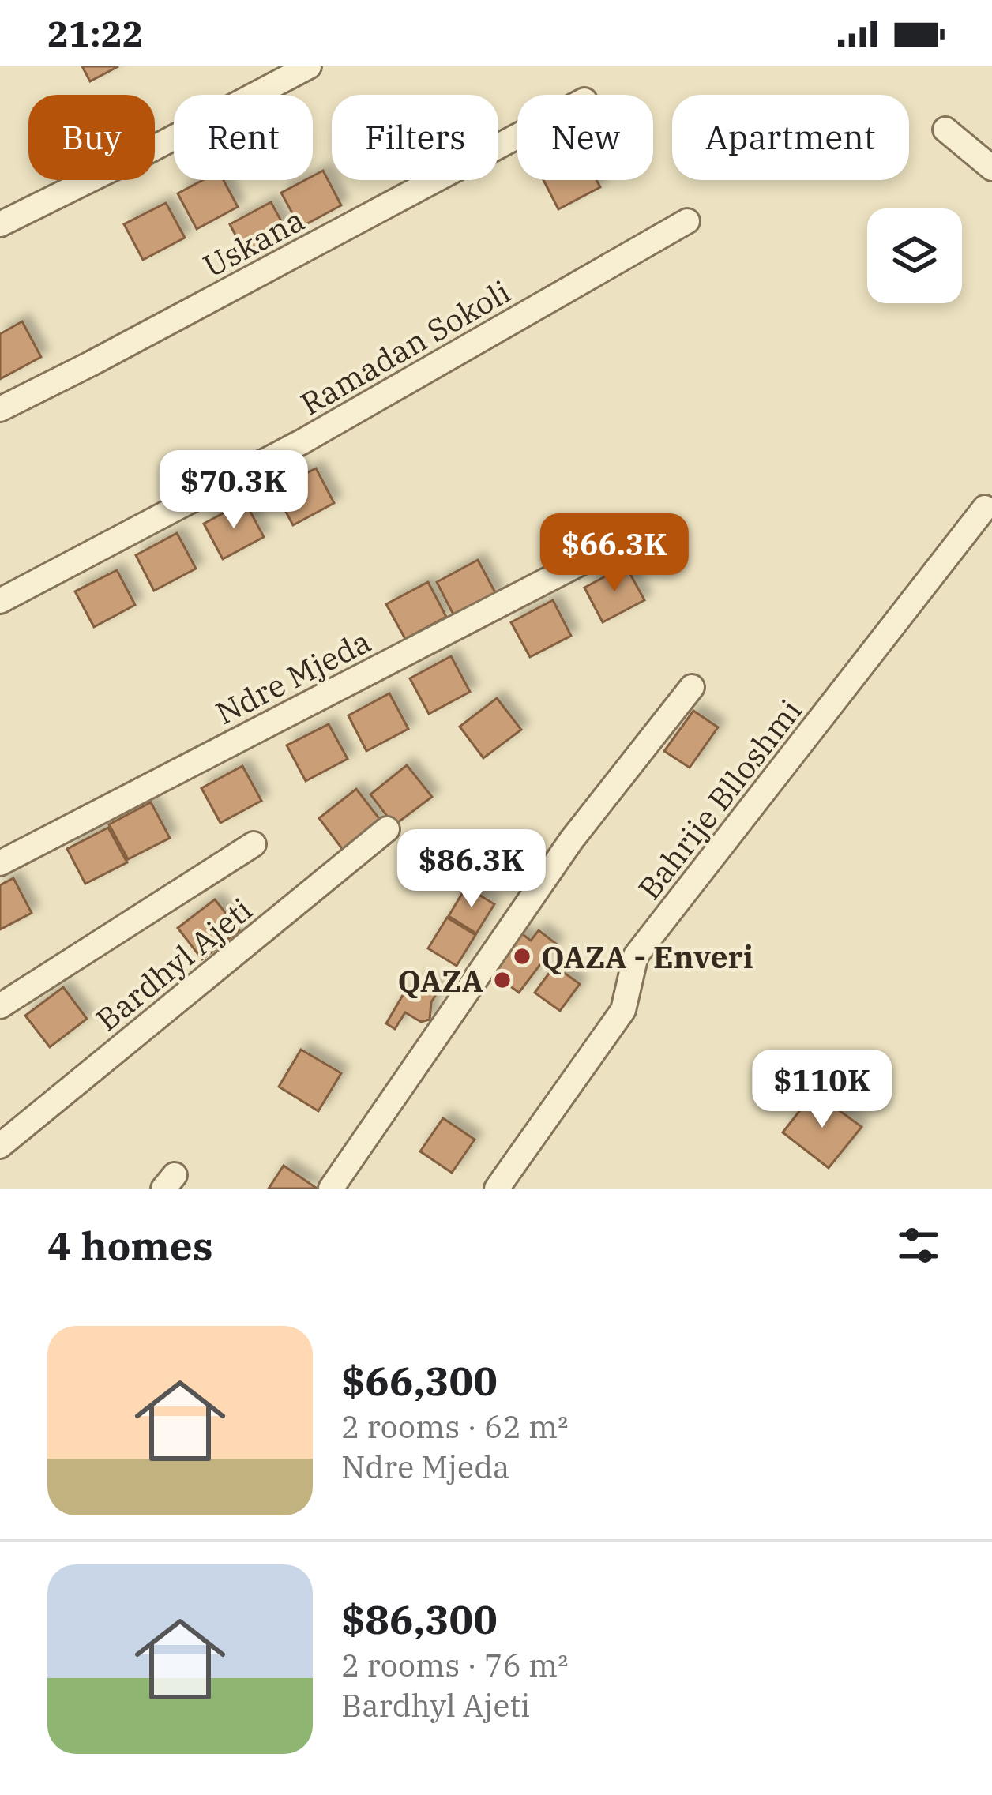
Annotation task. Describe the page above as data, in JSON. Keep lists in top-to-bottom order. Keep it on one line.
{"streets":{"street":["Uskana","Ramadan Sokoli","Ndre Mjeda","Bahrije Blloshmi","Bardhyl Ajeti"]},"places":["QAZA - Enveri","QAZA"],"page":{"status":"21:22","chip":["Buy","Rent","Filters","New","Apartment"],"price":["$70.3K","$66.3K","$86.3K","$110K"],"heading":"4 homes","list":[{"name":"$66,300","note":"2 rooms · 62 m² · Ndre Mjeda"},{"name":"$86,300","note":"2 rooms · 76 m² · Bardhyl Ajeti"}]}}
